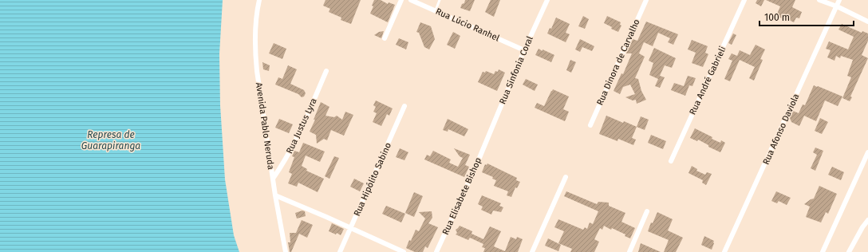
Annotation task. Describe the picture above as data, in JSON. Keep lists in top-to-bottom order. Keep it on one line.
{"streets":{"street":["Rua Lúcio Ranhel","Rua Dinora de Carvalho","Rua Sinfonia Coral","Rua André Gabrieli","Avenida Pablo Neruda","Rua Justus Lyra","Rua Afonso Daviola","Rua Hipólito Sabino","Rua Elisabete Bishop"]},"crossings":[["Rua Lúcio Ranhel","Rua Sinfonia Coral"],["Rua Sinfonia Coral","Rua Elisabete Bishop"],["Avenida Pablo Neruda","Rua Justus Lyra"]],"water":["Represa de Guarapiranga"],"scale_bar":"100 m"}
